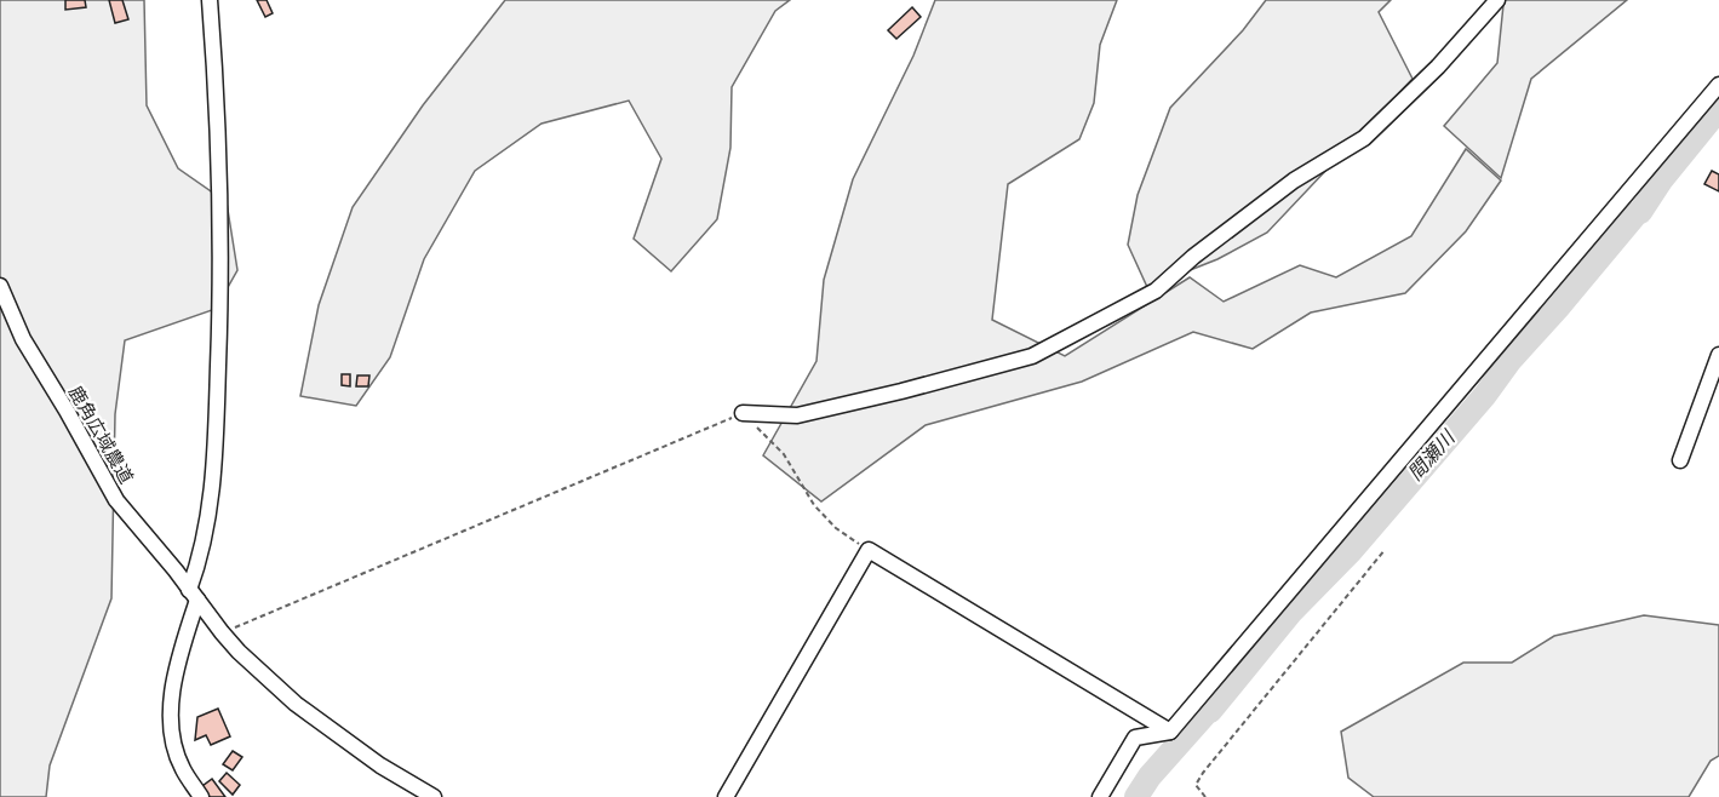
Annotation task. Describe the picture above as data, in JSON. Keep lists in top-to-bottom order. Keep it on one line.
{"streets":{"street":["鹿角広域農道"]},"water":["間瀬川"]}
